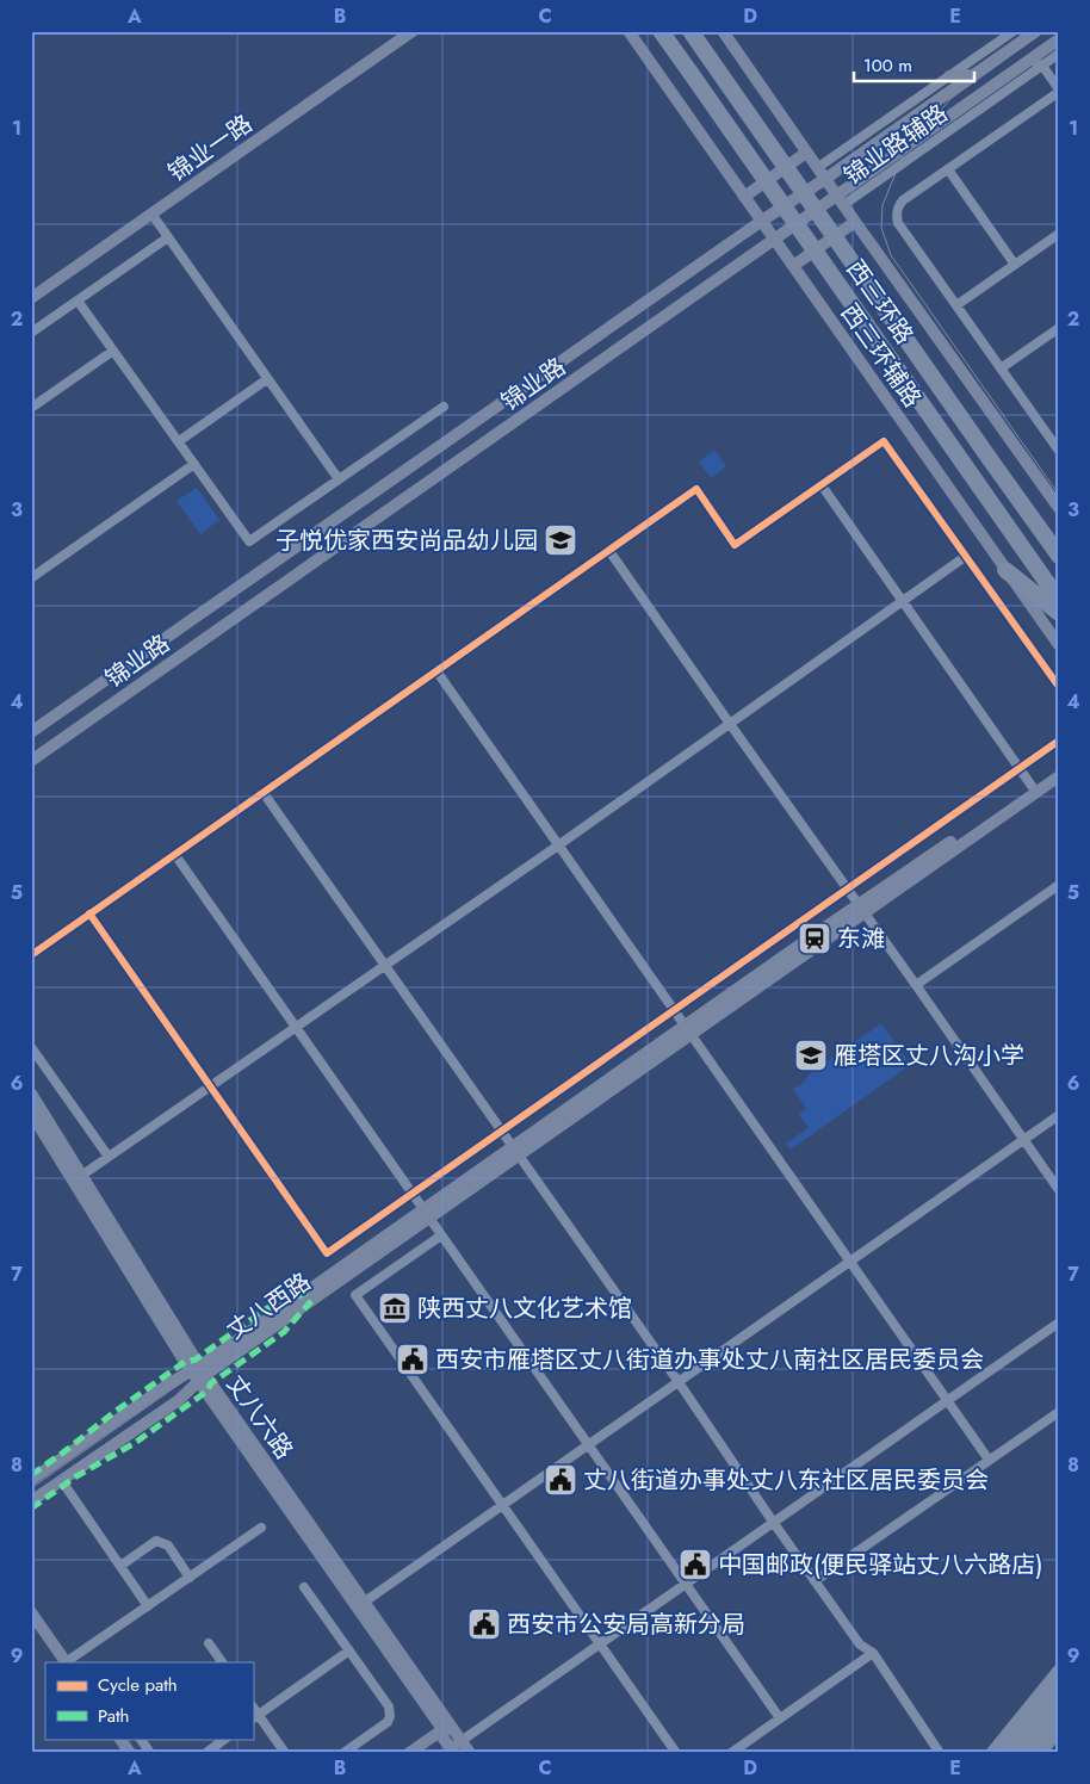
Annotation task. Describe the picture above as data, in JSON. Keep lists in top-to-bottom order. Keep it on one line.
{"streets":{"highway":["西三环路"],"main road":["锦业一路","西三环辅路","锦业路","丈八西路","丈八六路"],"street":["锦业路辅路"]},"crossings":[["锦业路辅路","锦业路"],["西三环辅路","锦业路"],["丈八西路","丈八六路"]],"places":{"school or university":["子悦优家西安尚品幼儿园","雁塔区丈八沟小学"],"station":["东滩"],"museum":["陕西丈八文化艺术馆"],"public building":["西安市雁塔区丈八街道办事处丈八南社区居民委员会","丈八街道办事处丈八东社区居民委员会","中国邮政(便民驿站丈八六路店)","西安市公安局高新分局"]},"legend":["Cycle path","Path"],"scale_bar":"100 m","grid":{"columns":["A","B","C","D","E"],"rows":["1","2","3","4","5","6","7","8","9"]}}
